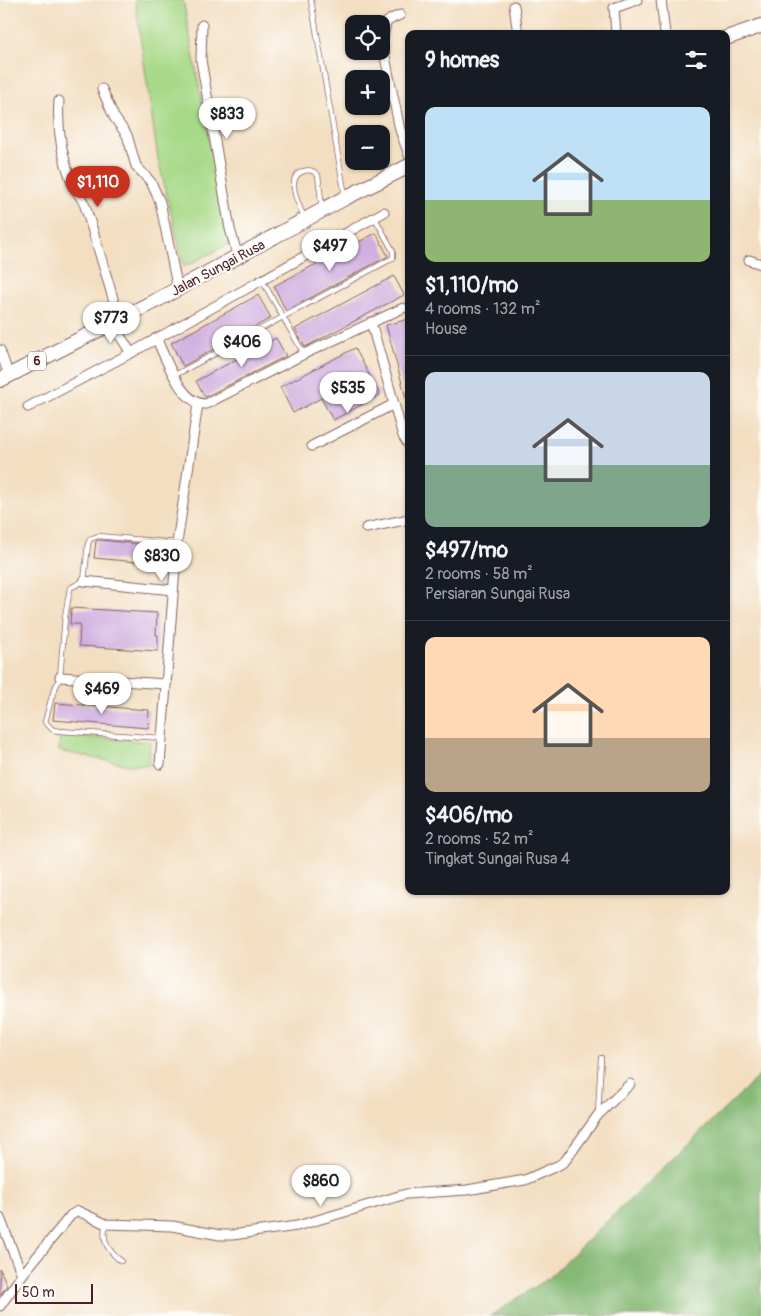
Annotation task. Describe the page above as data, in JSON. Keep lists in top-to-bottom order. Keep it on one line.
{"streets":{"main road":["Jalan Sungai Rusa","6"]},"scale_bar":"50 m","page":{"map_buttons":["+","−"],"heading":"9 homes","list":[{"name":"$1,110/mo","note":"4 rooms · 132 m² · House"},{"name":"$497/mo","note":"2 rooms · 58 m² · Persiaran Sungai Rusa"},{"name":"$406/mo","note":"2 rooms · 52 m² · Tingkat Sungai Rusa 4"}],"price":["$833","$1,110","$497","$773","$406","$535","$830","$469","$860"],"scale":"50 m"}}
